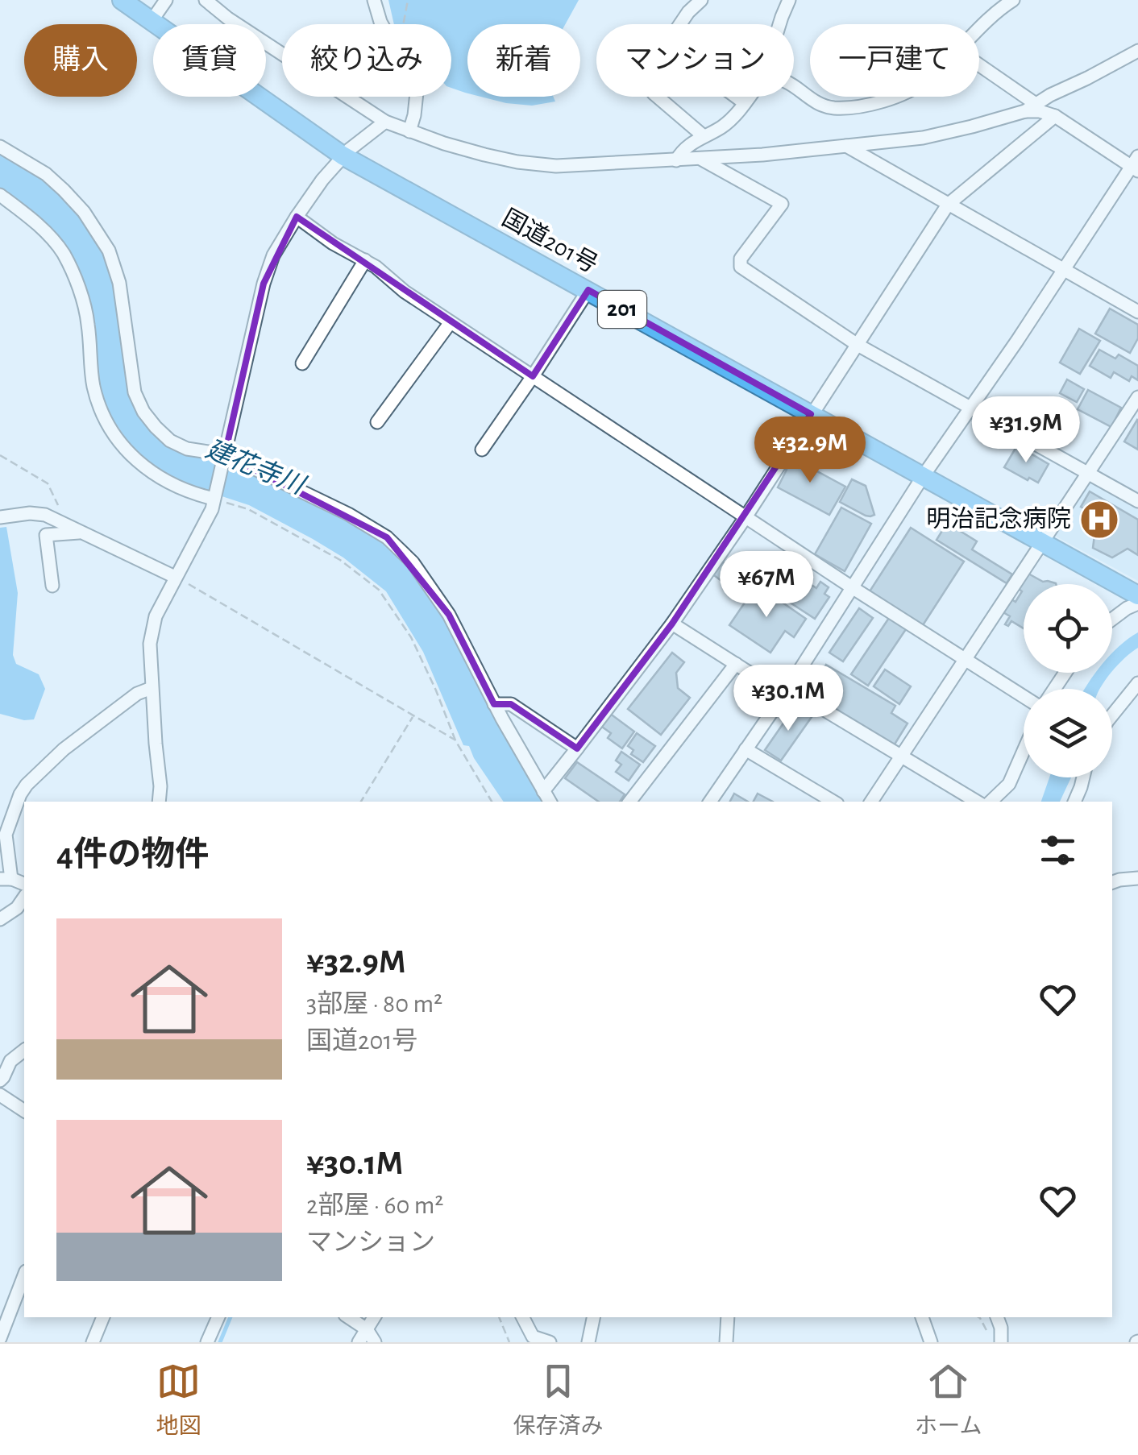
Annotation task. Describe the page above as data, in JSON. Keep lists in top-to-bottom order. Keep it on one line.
{"streets":{"highway":["国道201号","201"]},"water":["建花寺川"],"places":{"hospital":["明治記念病院"]},"page":{"chip":["購入","賃貸","絞り込み","新着","マンション","一戸建て"],"price":["¥31.9M","¥32.9M","¥67M","¥30.1M"],"heading":"4件の物件","list":[{"name":"¥32.9M","note":"3部屋 · 80 m² · 国道201号"},{"name":"¥30.1M","note":"2部屋 · 60 m² · マンション"}],"tabs":["地図","保存済み","ホーム"]}}
